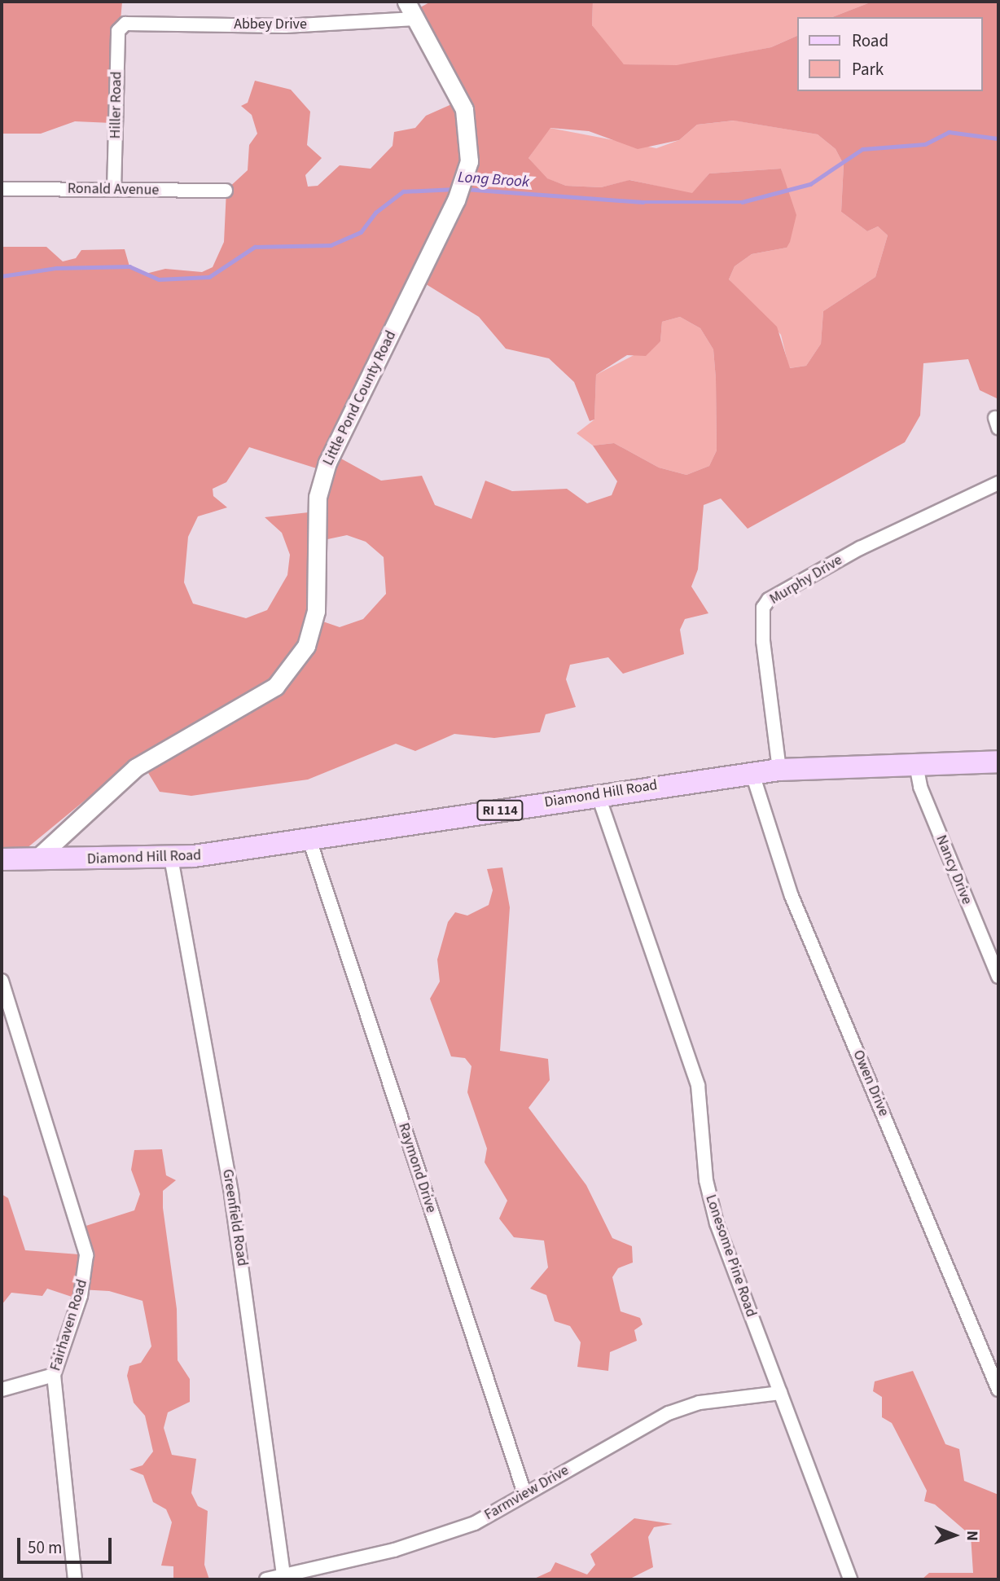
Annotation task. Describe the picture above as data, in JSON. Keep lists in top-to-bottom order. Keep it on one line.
{"streets":{"main road":["Diamond Hill Road","RI 114"],"street":["Abbey Drive","Hiller Road","Ronald Avenue","Little Pond County Road","Murphy Drive","Nancy Drive","Owen Drive","Raymond Drive","Greenfield Road","Lonesome Pine Road","Fairhaven Road","Farmview Drive"]},"crossings":[["Abbey Drive","Hiller Road"],["Abbey Drive","Little Pond County Road"],["Hiller Road","Ronald Avenue"],["Little Pond County Road","Diamond Hill Road"],["Murphy Drive","Diamond Hill Road"],["Diamond Hill Road","Nancy Drive"],["Diamond Hill Road","Owen Drive"],["Diamond Hill Road","Raymond Drive"],["Diamond Hill Road","Greenfield Road"],["Diamond Hill Road","Lonesome Pine Road"],["Raymond Drive","Farmview Drive"],["Greenfield Road","Farmview Drive"],["Lonesome Pine Road","Farmview Drive"]],"water":["Long Brook"],"legend":["Road","Park"],"scale_bar":"50 m","north":"right"}
